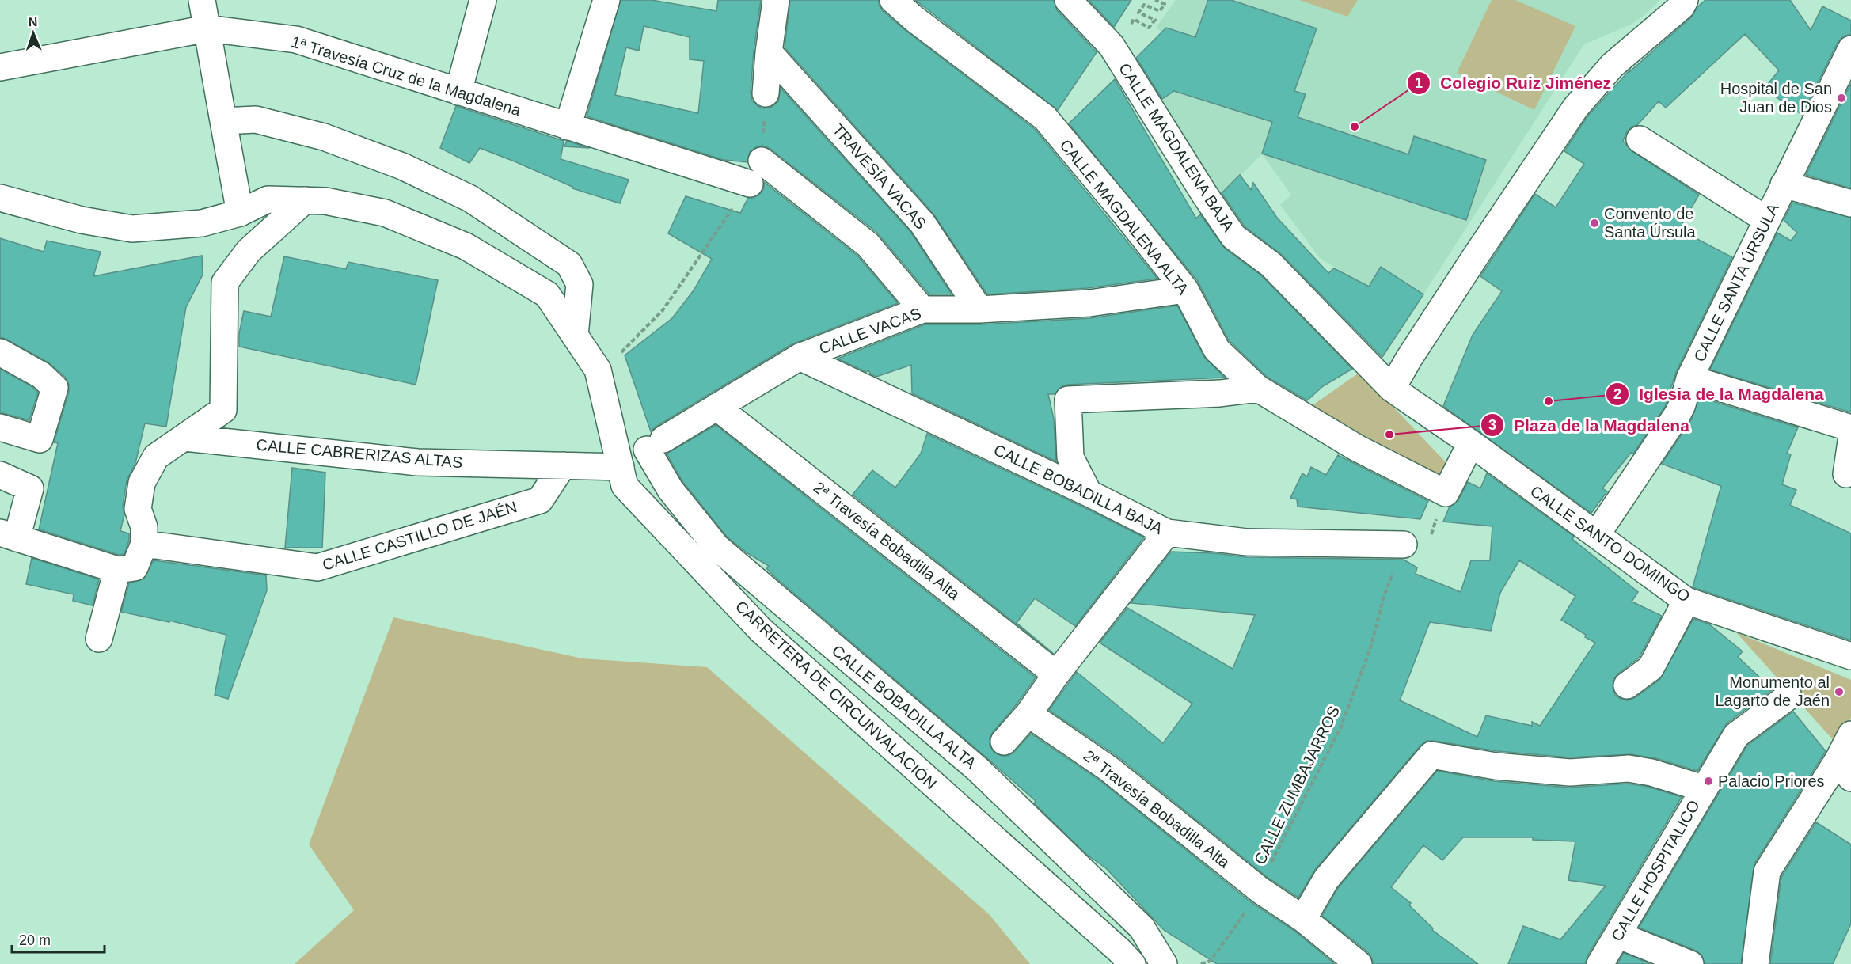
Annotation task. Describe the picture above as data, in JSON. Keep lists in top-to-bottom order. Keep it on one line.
{"streets":{"street":["1ª Travesía Cruz de la Magdalena","CALLE MAGDALENA BAJA","TRAVESÍA VACAS","CALLE MAGDALENA ALTA","CALLE SANTA ÚRSULA","CALLE VACAS","CALLE CABRERIZAS ALTAS","CALLE BOBADILLA BAJA","CALLE CASTILLO DE JAÉN","2ª Travesía Bobadilla Alta","CALLE SANTO DOMINGO","CARRETERA DE CIRCUNVALACIÓN","CALLE BOBADILLA ALTA","CALLE HOSPITALICO"],"path":["CALLE ZUMBAJARROS"]},"crossings":[["CALLE MAGDALENA BAJA","CALLE SANTO DOMINGO"],["TRAVESÍA VACAS","CALLE VACAS"],["CALLE MAGDALENA ALTA","CALLE VACAS"],["CALLE SANTA ÚRSULA","CALLE SANTO DOMINGO"],["CALLE VACAS","CALLE BOBADILLA BAJA"],["CALLE VACAS","2ª Travesía Bobadilla Alta"],["CALLE VACAS","CALLE BOBADILLA ALTA"],["CALLE CABRERIZAS ALTAS","CALLE CASTILLO DE JAÉN"],["CALLE CABRERIZAS ALTAS","CARRETERA DE CIRCUNVALACIÓN"],["CALLE BOBADILLA BAJA","CALLE ZUMBAJARROS"],["2ª Travesía Bobadilla Alta","CALLE ZUMBAJARROS"]],"places":["Hospital de San Juan de Dios","Colegio Ruiz Jiménez","Convento de Santa Úrsula","Iglesia de la Magdalena","Plaza de la Magdalena","Monumento al Lagarto de Jaén","Palacio Priores"],"scale_bar":"20 m","north":"top"}
